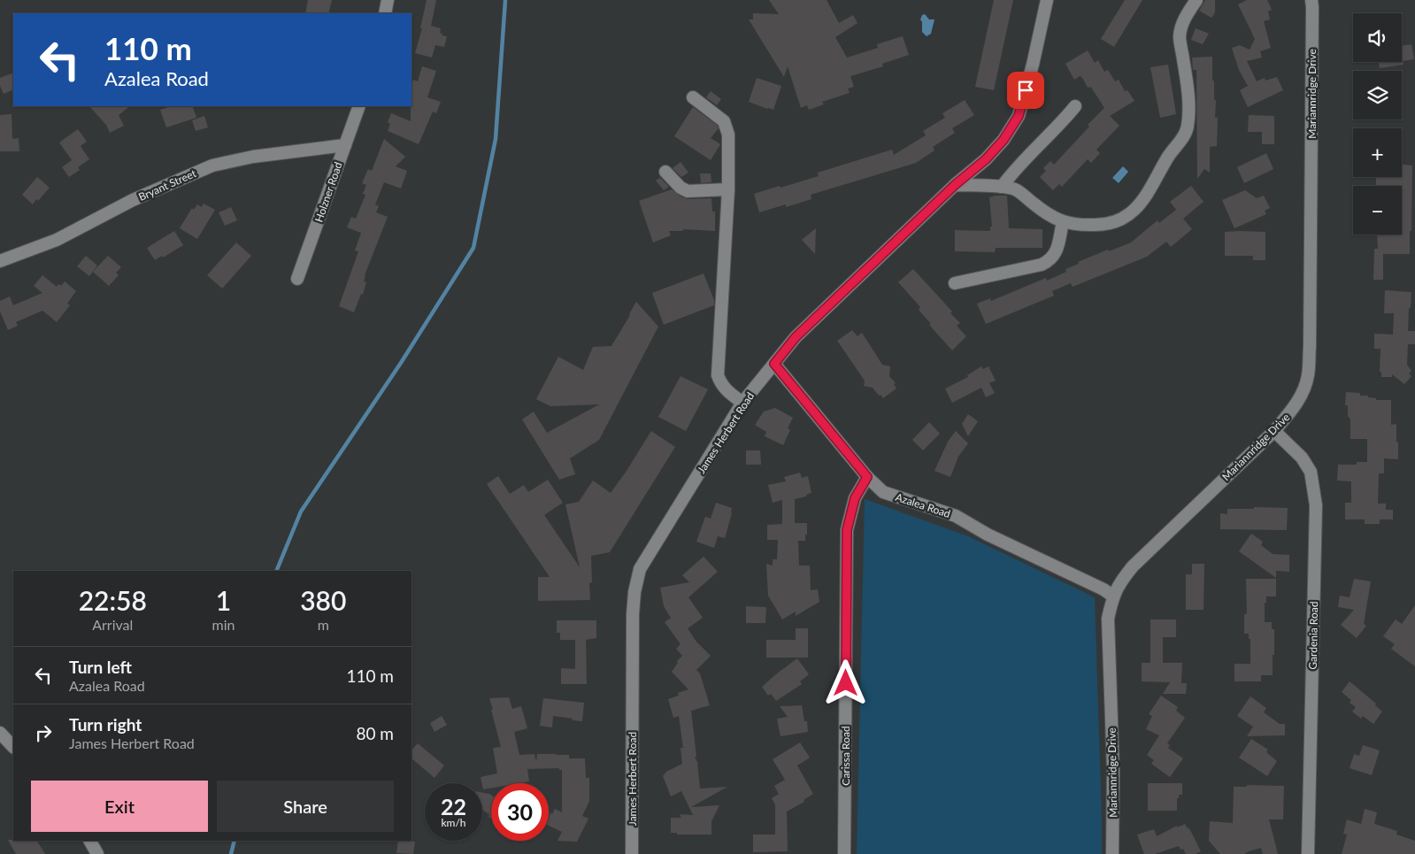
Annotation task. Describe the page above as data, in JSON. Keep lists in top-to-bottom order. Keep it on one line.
{"streets":{"street":["Mariannridge Drive","Bryant Street","Holzner Road","James Herbert Road","Azalea Road","Gardenia Road","Carissa Road"]},"crossings":[["Mariannridge Drive","Azalea Road"],["Mariannridge Drive","Gardenia Road"],["Bryant Street","Holzner Road"],["James Herbert Road","Azalea Road"],["Azalea Road","Carissa Road"]],"page":{"map_buttons":["+","−"],"turn":["110 m","Azalea Road"],"eta":["22:58","Arrival","1","min","380","m"],"list":[{"name":"Turn left","note":"Azalea Road","value":"110 m"},{"name":"Turn right","note":"James Herbert Road","value":"80 m"}],"buttons":["Exit","Share"],"speed":"22 km/h","limit":"30"}}
